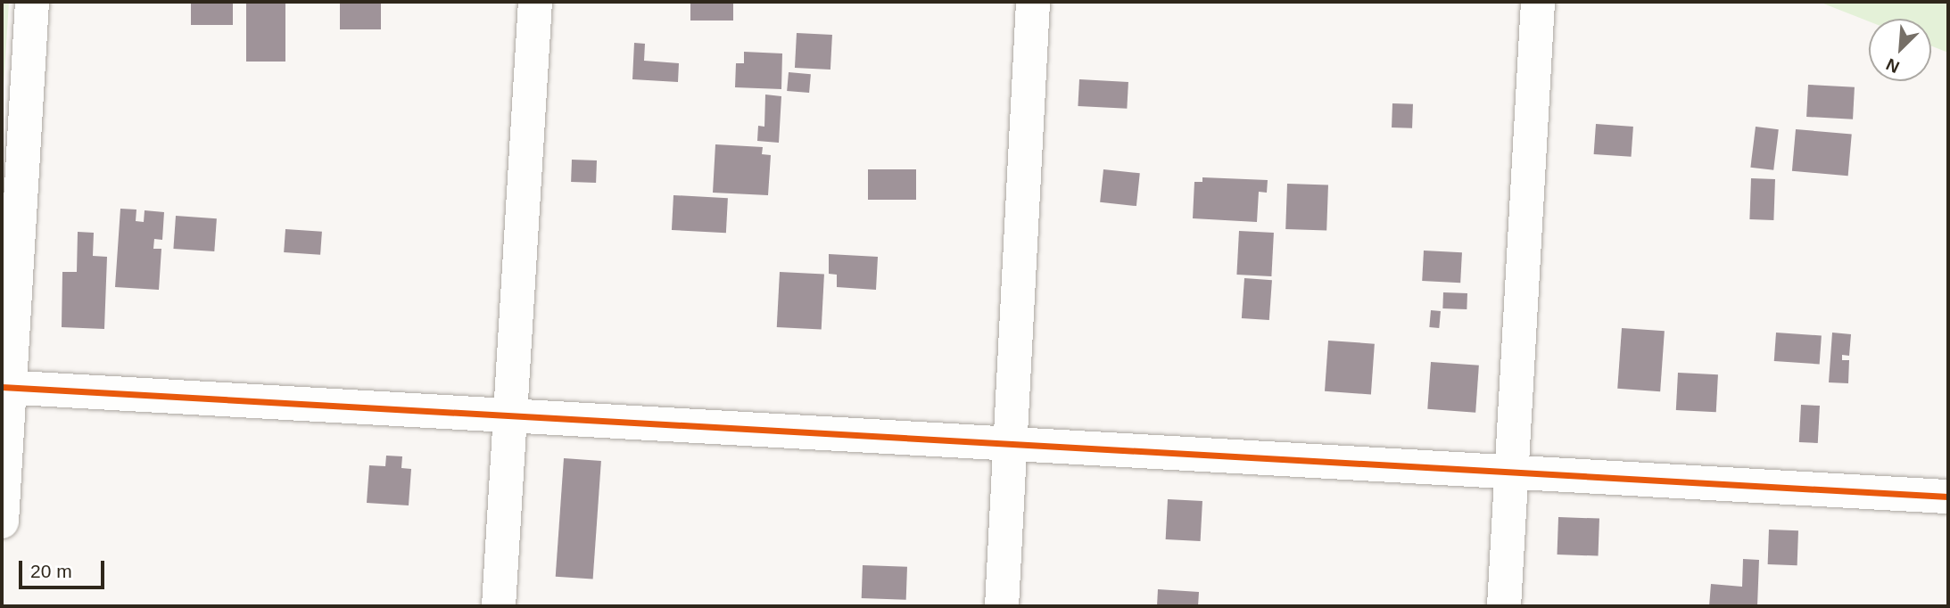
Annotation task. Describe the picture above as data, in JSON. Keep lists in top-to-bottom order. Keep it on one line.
{"scale_bar":"20 m","north":"bottom left"}
